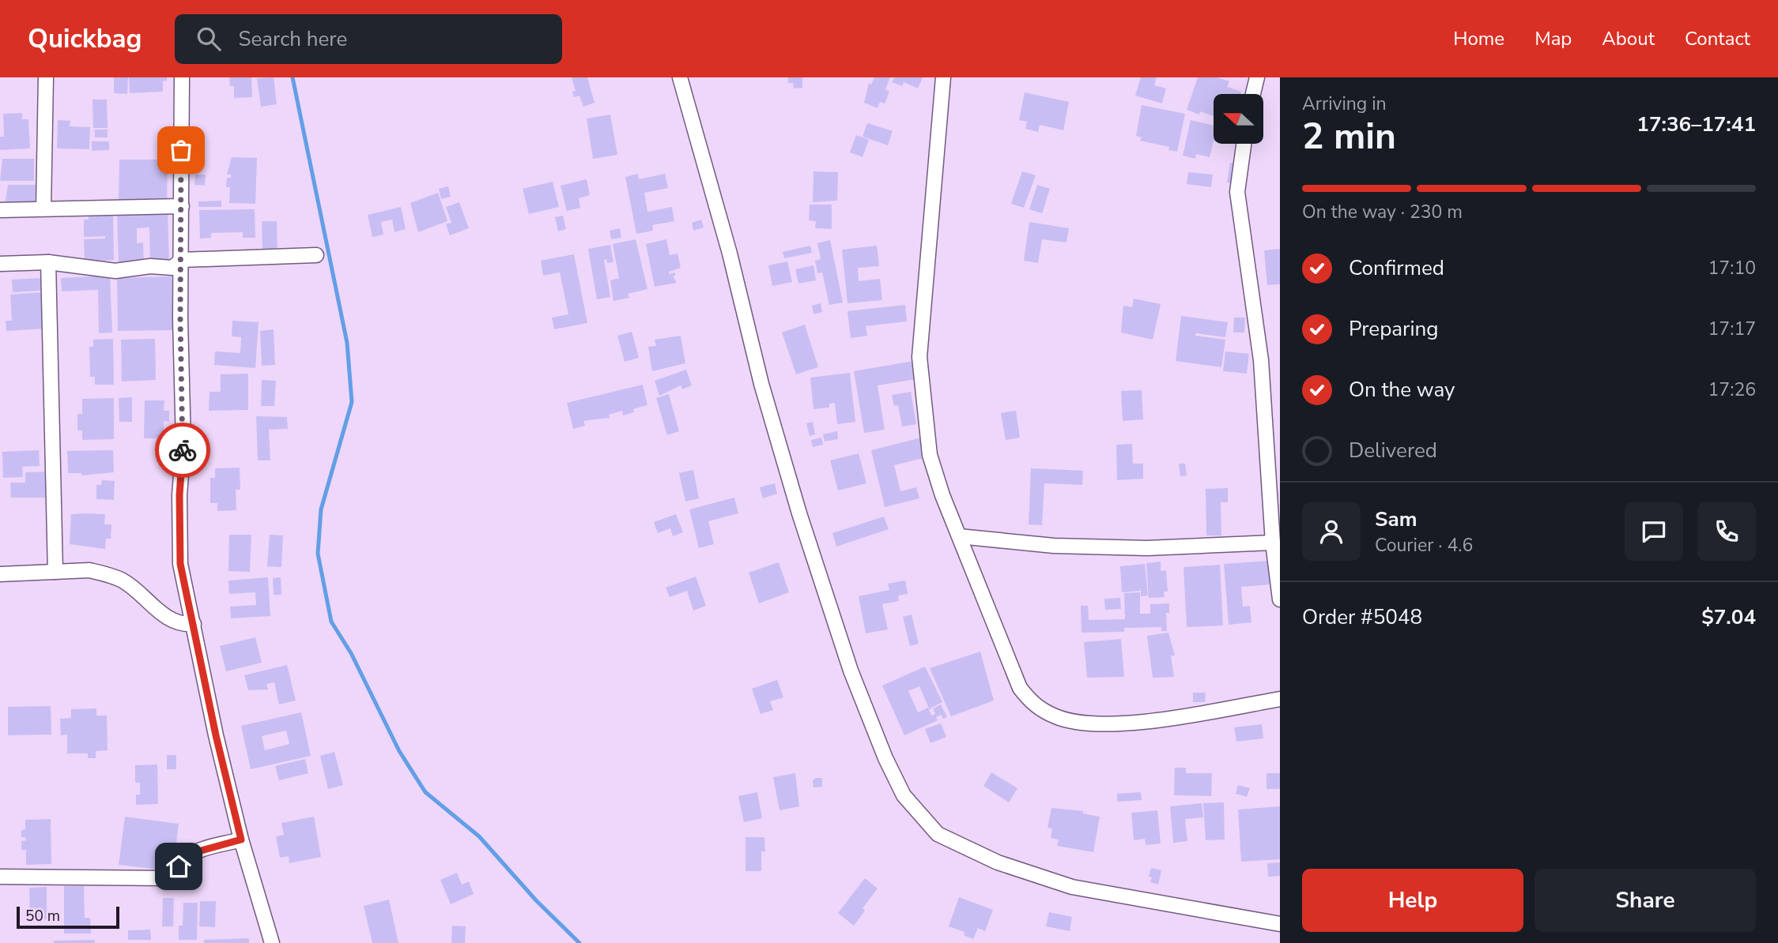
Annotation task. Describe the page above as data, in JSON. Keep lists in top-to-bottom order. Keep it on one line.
{"scale_bar":"50 m","north":"left","page":{"header":"Quickbag","search":"Search here","nav":["Home","Map","About","Contact"],"heading":["2 min","Arriving in","17:36–17:41"],"panel":["Sam","Courier · 4.6","Order #5048","$7.04"],"bar":"On the way · 230 m","list":[["Confirmed","17:10"],["Preparing","17:17"],["On the way","17:26"],"Delivered"],"buttons":["Help","Share"],"scale":"50 m"}}
